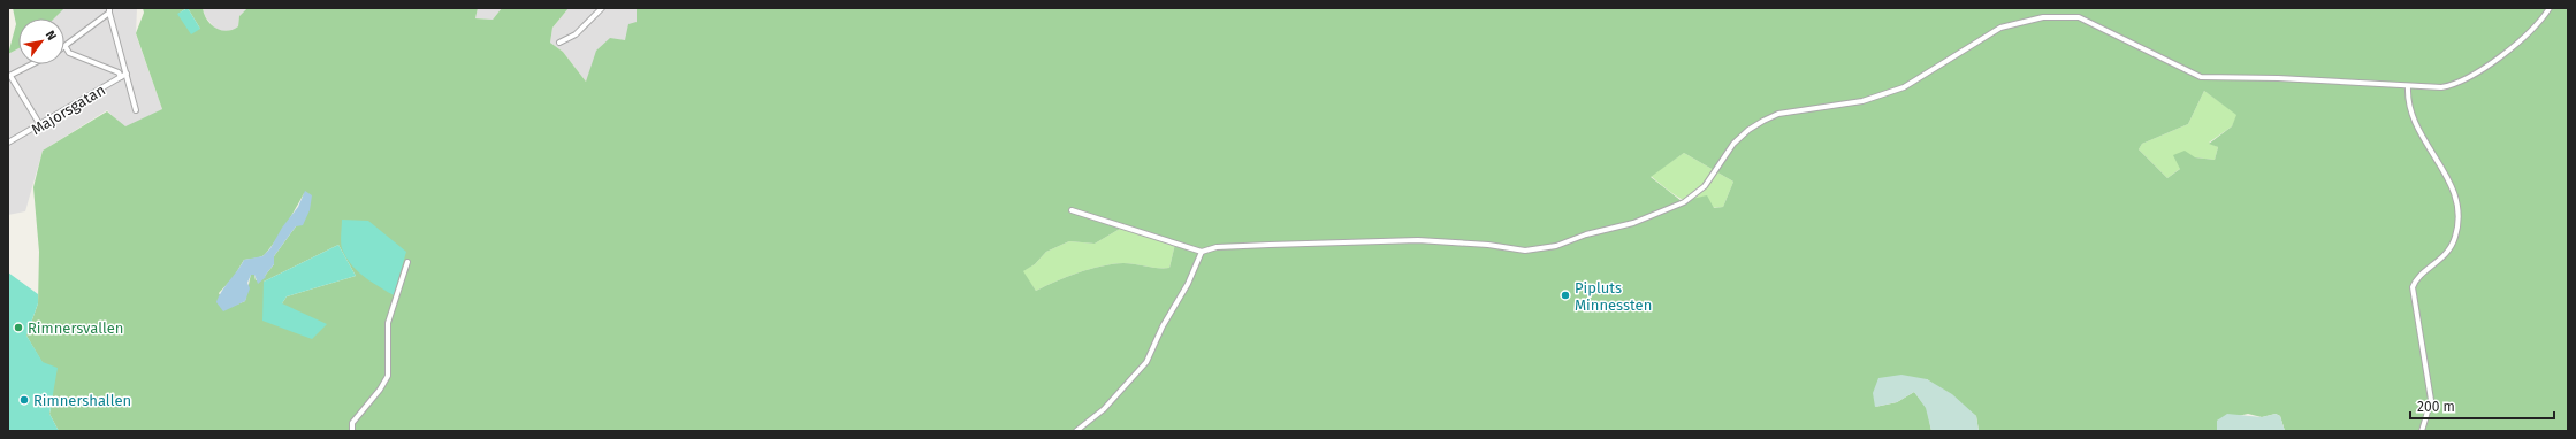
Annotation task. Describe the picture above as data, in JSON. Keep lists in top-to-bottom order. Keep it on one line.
{"streets":{"street":["Majorsgatan"]},"places":["Pipluts Minnessten","Rimnersvallen","Rimnershallen"],"scale_bar":"200 m","north":"top right"}
